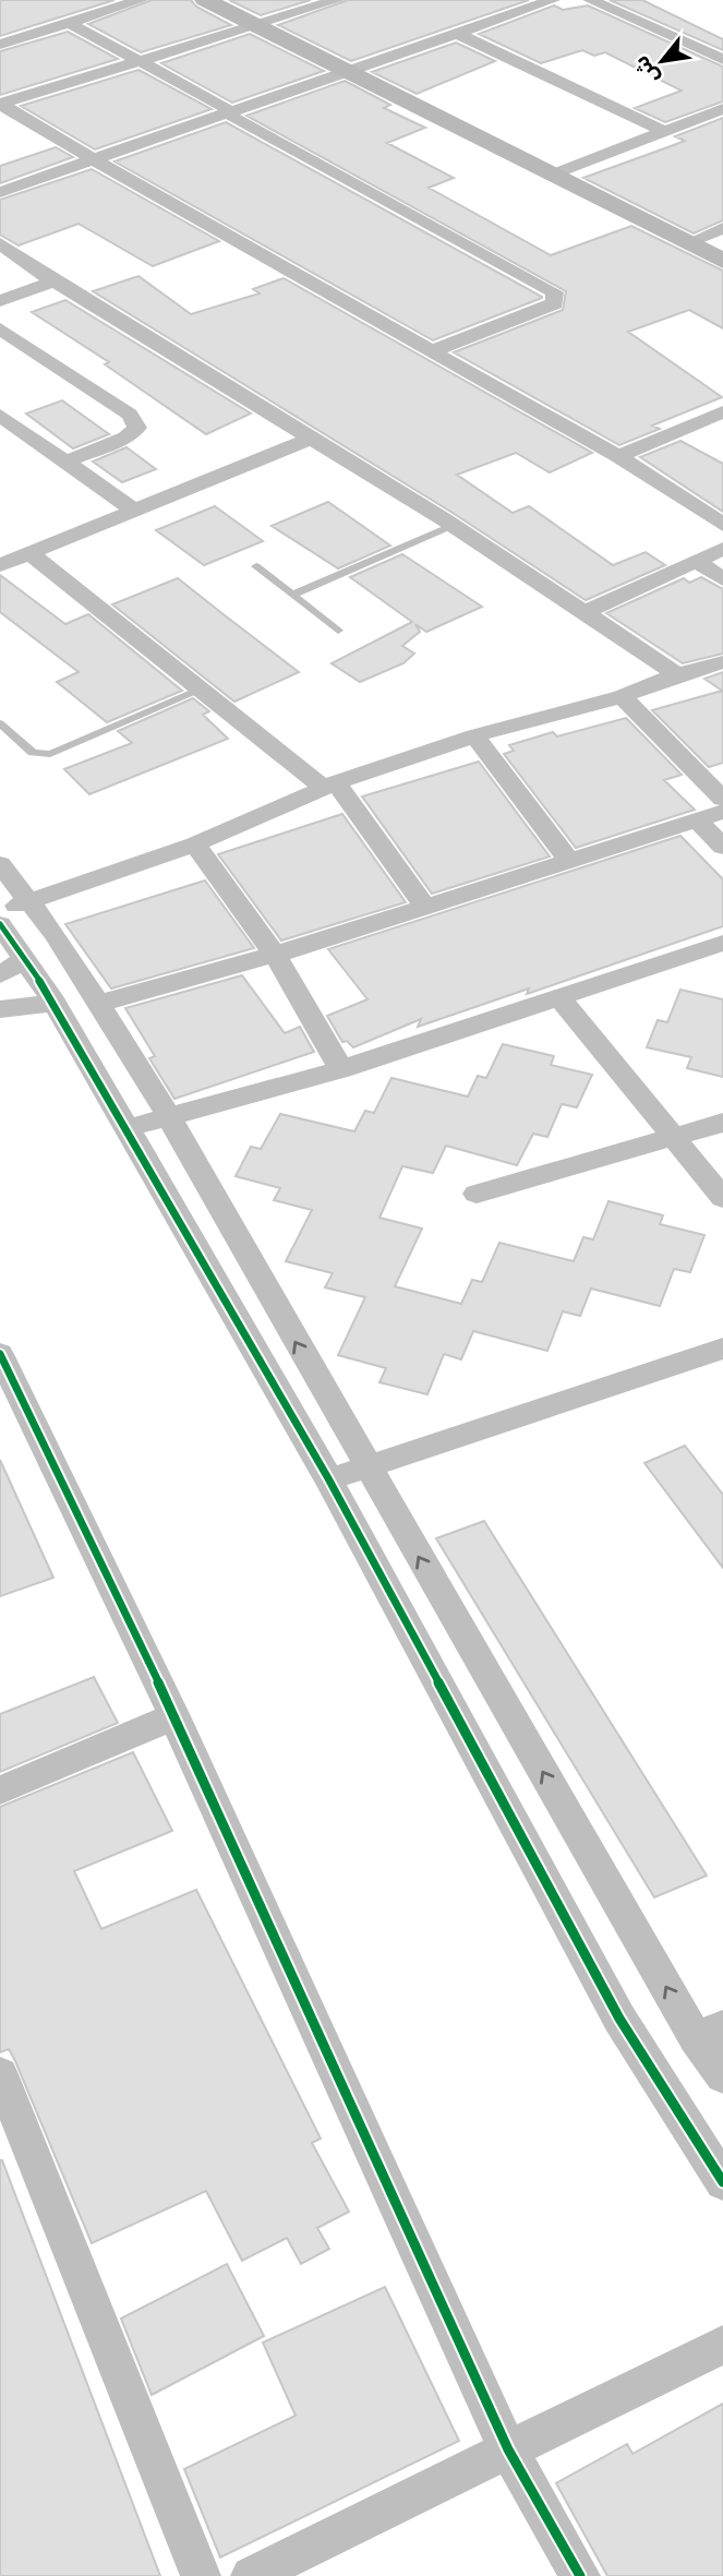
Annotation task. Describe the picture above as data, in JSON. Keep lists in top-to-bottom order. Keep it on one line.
{"north":"bottom left"}
